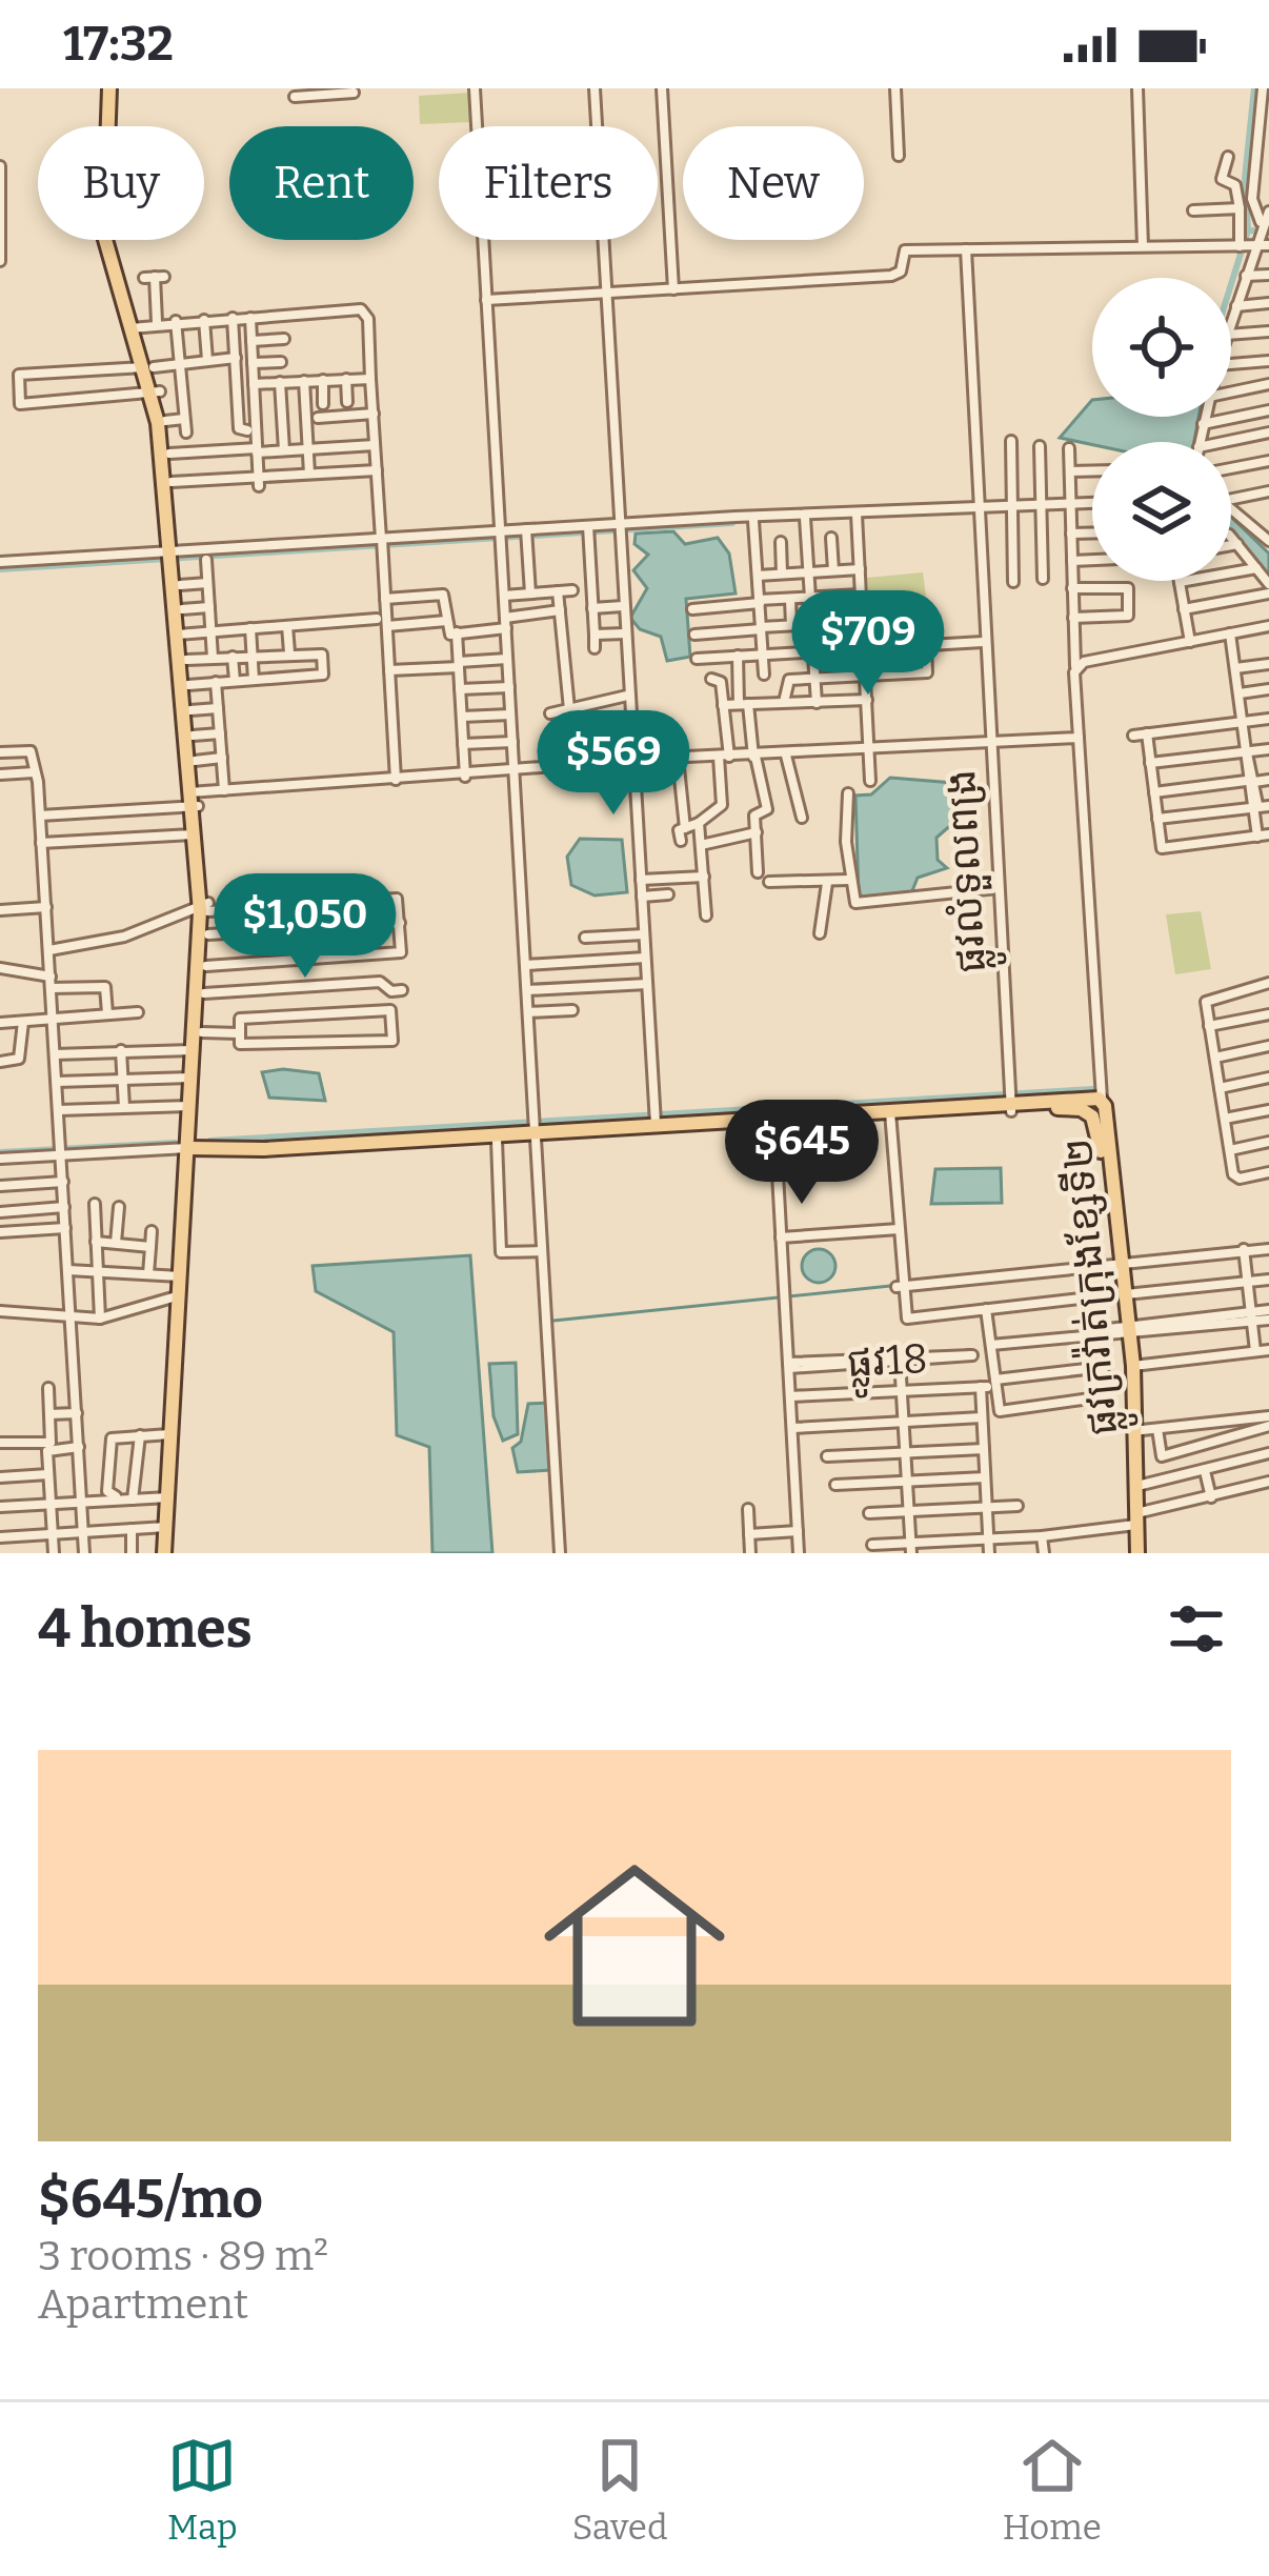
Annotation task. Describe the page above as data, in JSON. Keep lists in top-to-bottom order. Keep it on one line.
{"streets":{"main road":["ផ្លូវក្រវ៉ាត់ក្រុងខ្សែទី២"],"street":["ផ្លូវលំទួលពង្រ","ផ្លូវ18"]},"crossings":[["ផ្លូវលំទួលពង្រ","ផ្លូវក្រវ៉ាត់ក្រុងខ្សែទី២"]],"page":{"status":"17:32","chip":["Buy","Rent","Filters","New"],"price":["$709","$569","$1,050","$645"],"heading":"4 homes","list":[{"name":"$645/mo","note":"3 rooms · 89 m² · Apartment"}],"tabs":["Map","Saved","Home"]}}
